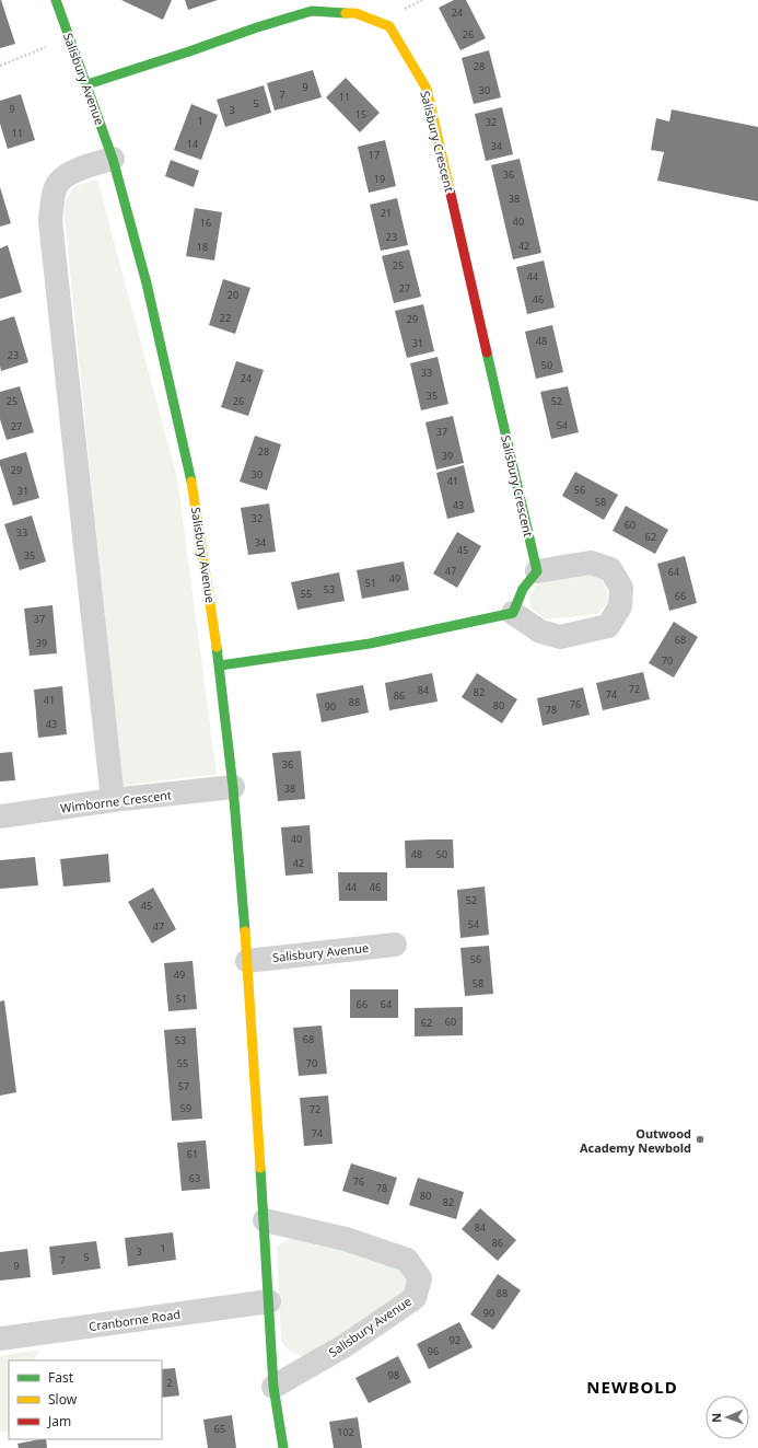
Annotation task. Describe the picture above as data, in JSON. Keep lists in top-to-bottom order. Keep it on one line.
{"streets":{"street":["Salisbury Avenue","Salisbury Crescent","Wimborne Crescent","Cranborne Road"]},"crossings":[["Salisbury Avenue","Salisbury Crescent"],["Salisbury Avenue","Wimborne Crescent"],["Salisbury Avenue","Cranborne Road"]],"districts":["NEWBOLD"],"places":["Outwood Academy Newbold"],"house_numbers":["24","26","28","9","30","7","11","5","9","3","15","1","32","11","14","34","17","36","19","38","21","40","16","23","42","18","25","44","27","20","46","22","29","48","31","23","50","33","24","35","25","26","52","54","27","37","28","39","29","30","41","56","31","58","43","32","60","33","62","34","45","35","47","64","49","51","53","55","66","37","68","39","70","72","84","82","74","86","41","88","76","80","90","78","43","36","38","40","48","50","42","44","46","52","45","54","47","56","49","58","51","66","64","60","62","68","53","55","70","57","59","72","74","61","63","76","78","80","82","84","86","1","3","5","7","9","88","90","92","96","98","2","65","102"],"legend":["Fast","Slow","Jam"],"north":"left"}
